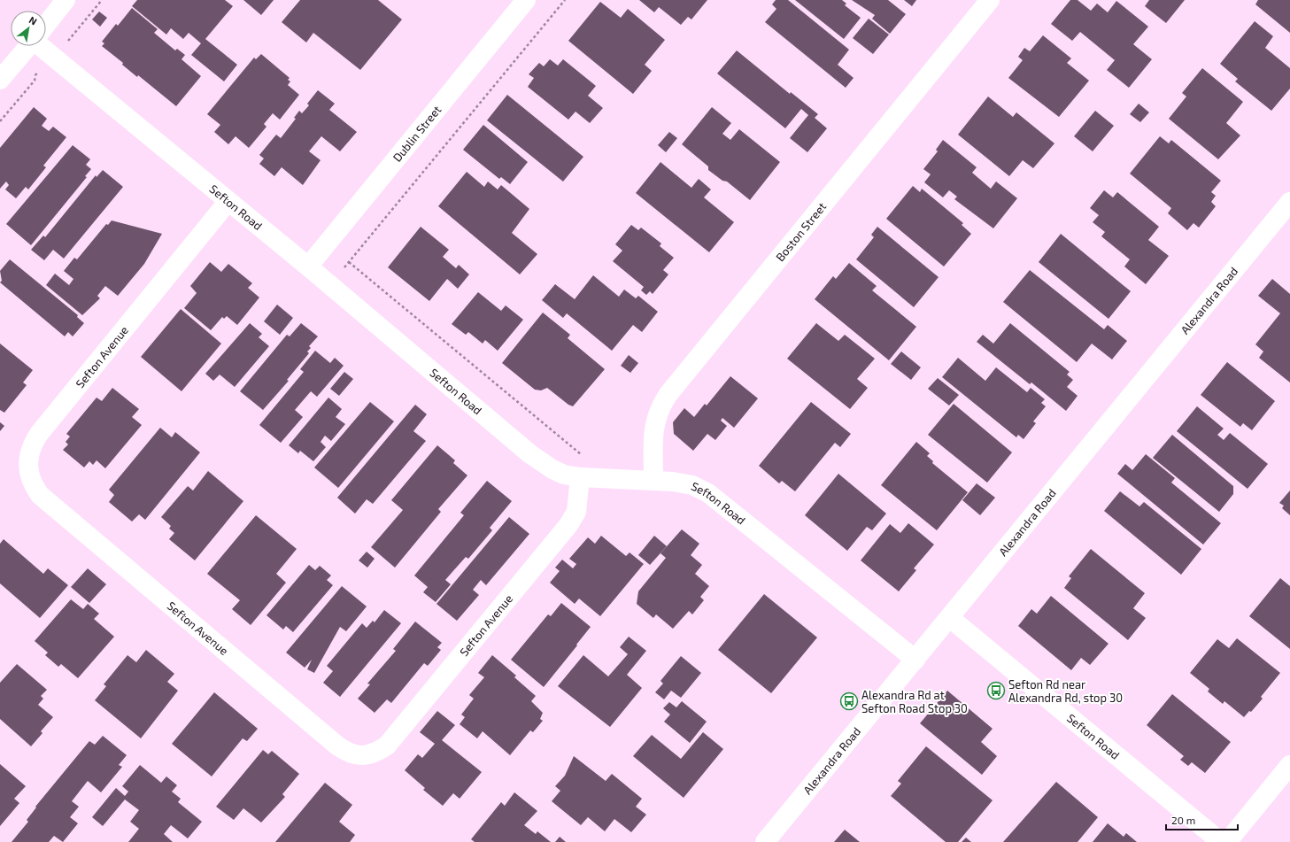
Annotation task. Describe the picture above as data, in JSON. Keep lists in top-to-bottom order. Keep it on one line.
{"streets":{"street":["Dublin Street","Sefton Road","Boston Street","Alexandra Road","Sefton Avenue"]},"crossings":[["Dublin Street","Sefton Road"],["Sefton Road","Boston Street"],["Sefton Road","Alexandra Road"],["Sefton Road","Sefton Avenue"]],"places":{"bus stop":["Sefton Rd near Alexandra Rd, stop 30","Alexandra Rd at Sefton Road Stop 30"]},"scale_bar":"20 m","north":"top right"}
